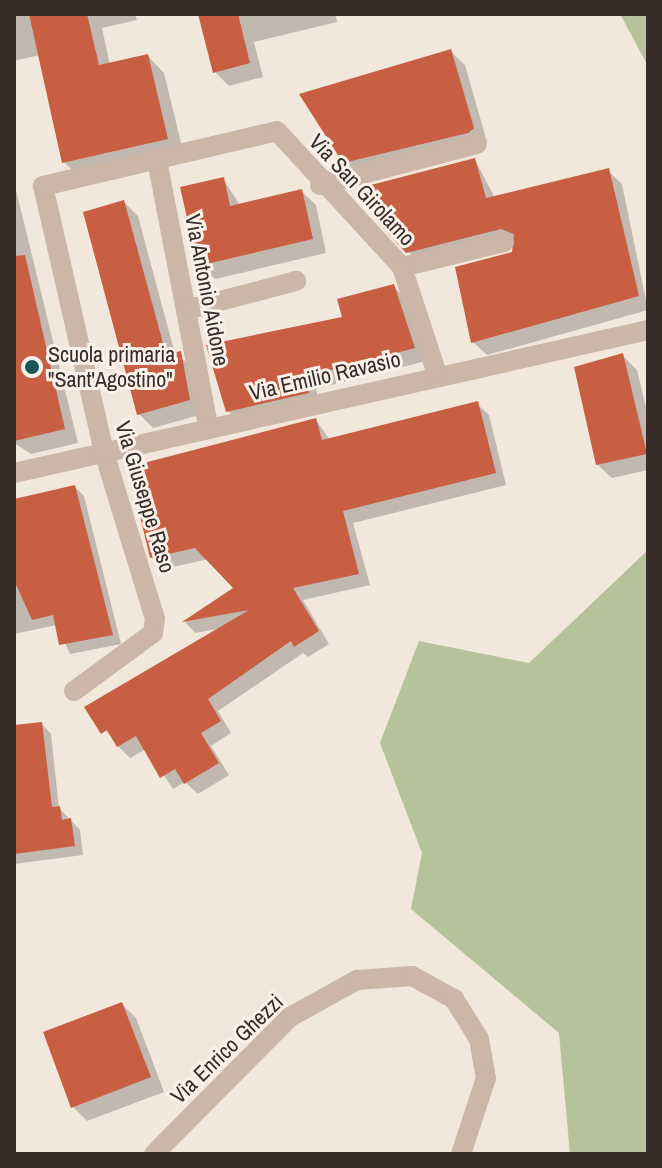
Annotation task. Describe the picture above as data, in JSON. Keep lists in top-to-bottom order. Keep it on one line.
{"streets":{"street":["Via San Girolamo","Via Antonio Aidone","Via Emilio Ravasio","Via Giuseppe Raso","Via Enrico Ghezzi"]},"crossings":[["Via San Girolamo","Via Emilio Ravasio"],["Via San Girolamo","Via Giuseppe Raso"],["Via Antonio Aidone","Via Emilio Ravasio"],["Via Antonio Aidone","Via Giuseppe Raso"],["Via Emilio Ravasio","Via Giuseppe Raso"]],"places":["Scuola primaria \"Sant'Agostino\""]}
